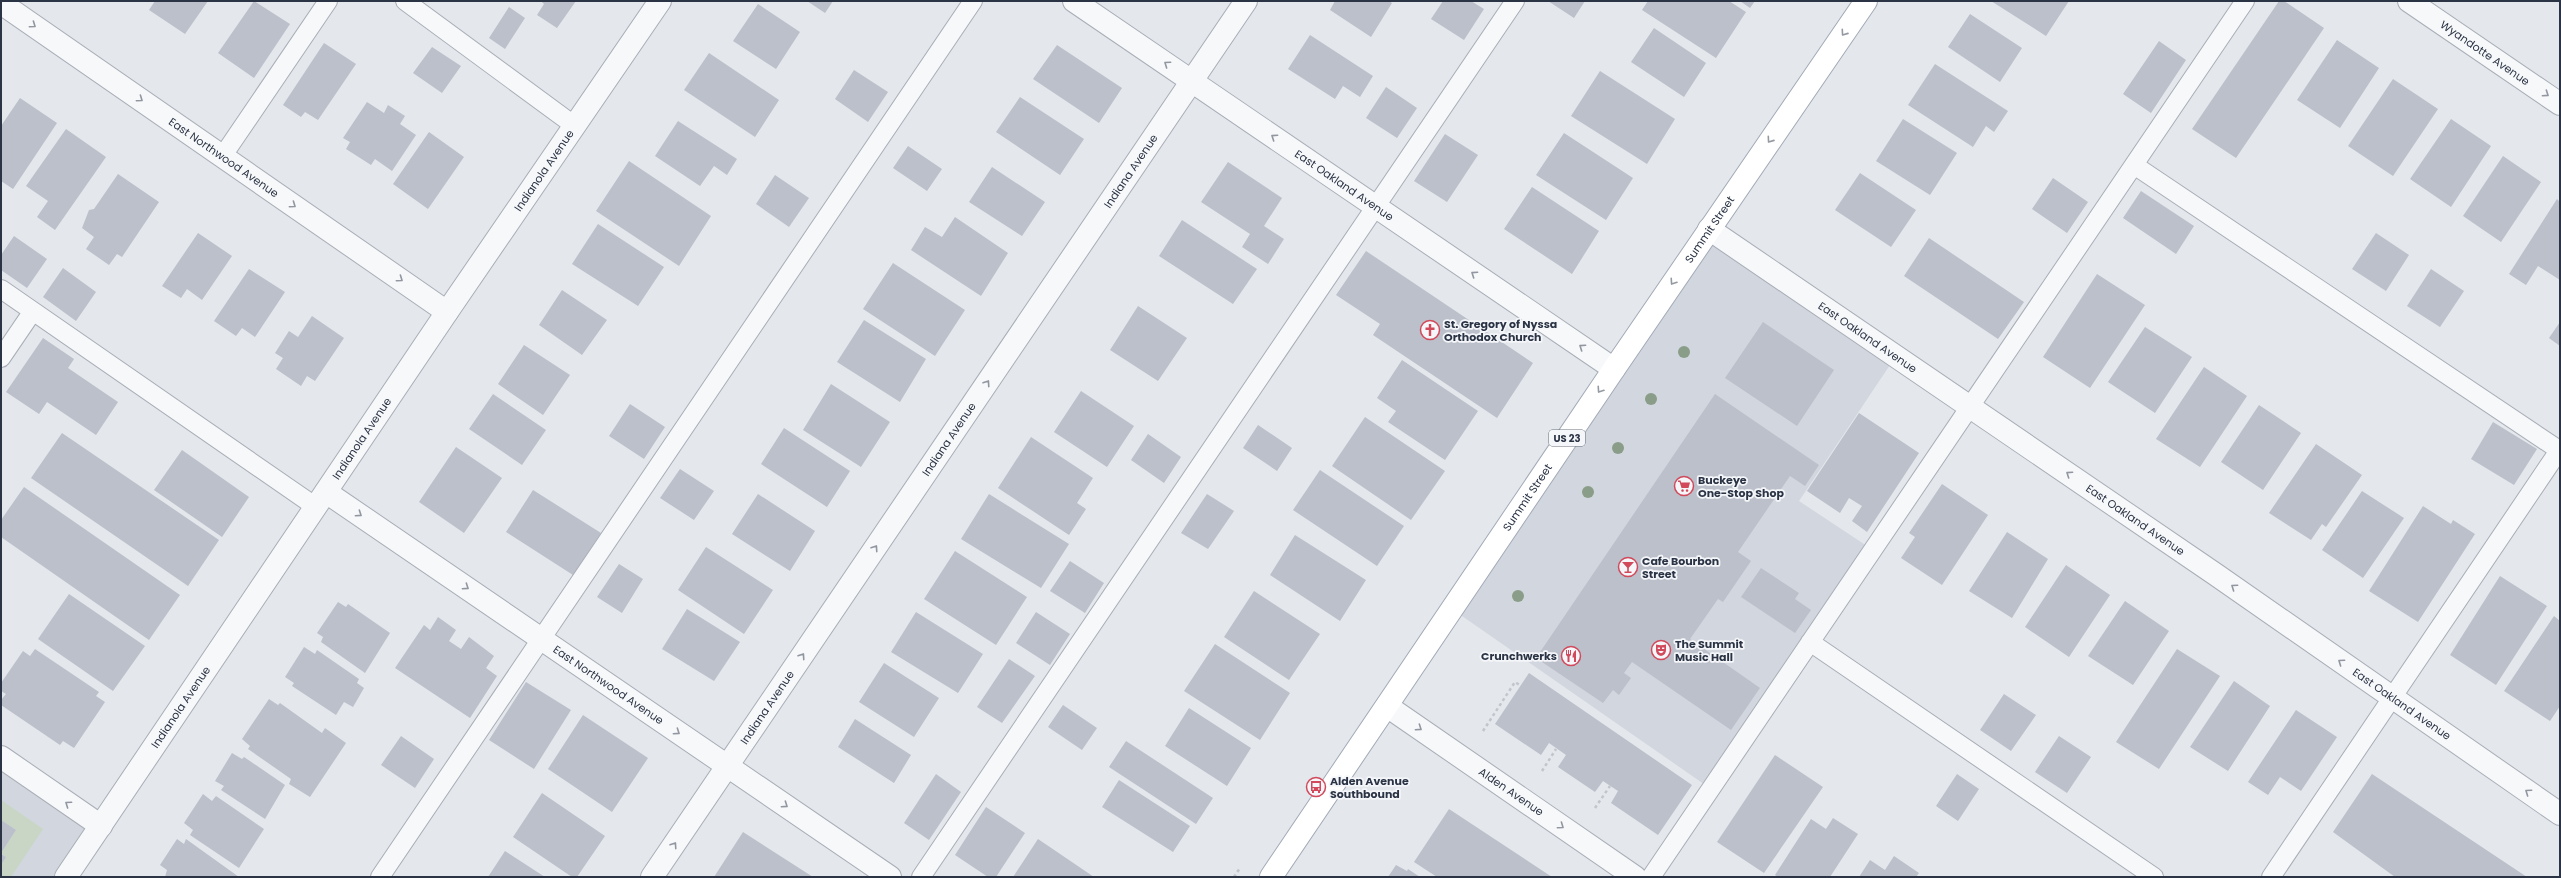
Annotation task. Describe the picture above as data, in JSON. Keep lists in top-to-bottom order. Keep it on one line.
{"streets":{"main road":["Summit Street","US 23"],"street":["Wyandotte Avenue","East Northwood Avenue","Indianola Avenue","Indiana Avenue","East Oakland Avenue","Alden Avenue"]},"crossings":[["East Northwood Avenue","Indianola Avenue"],["East Northwood Avenue","Indiana Avenue"],["Indiana Avenue","East Oakland Avenue"],["East Oakland Avenue","Summit Street"],["Summit Street","Alden Avenue"]],"one_way":["Wyandotte Avenue","East Northwood Avenue","Indiana Avenue","East Oakland Avenue","Summit Street","Alden Avenue"],"places":{"church":["St. Gregory of Nyssa Orthodox Church"],"supermarket":["Buckeye One-Stop Shop"],"bar":["Cafe Bourbon Street"],"theatre":["The Summit Music Hall"],"restaurant":["Crunchwerks"],"bus stop":["Alden Avenue Southbound"]}}
